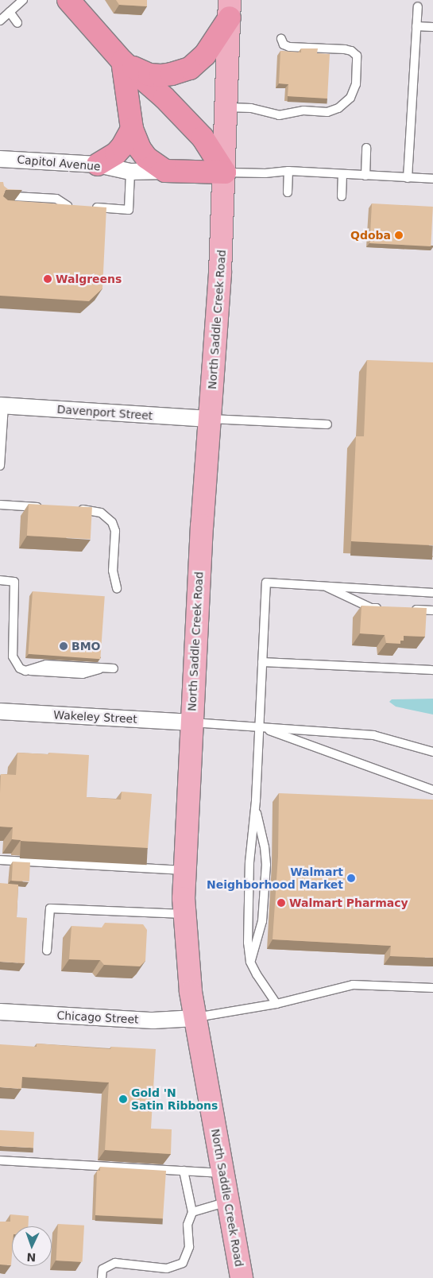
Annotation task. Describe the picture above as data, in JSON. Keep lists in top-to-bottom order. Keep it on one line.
{"streets":{"main road":["North Saddle Creek Road"],"street":["Capitol Avenue","Davenport Street","Wakeley Street","Chicago Street"]},"crossings":[["North Saddle Creek Road","Davenport Street"],["North Saddle Creek Road","Wakeley Street"],["North Saddle Creek Road","Chicago Street"]],"places":["Qdoba","Walgreens","BMO","Walmart Neighborhood Market","Walmart Pharmacy","Gold 'N Satin Ribbons"],"north":"bottom"}
